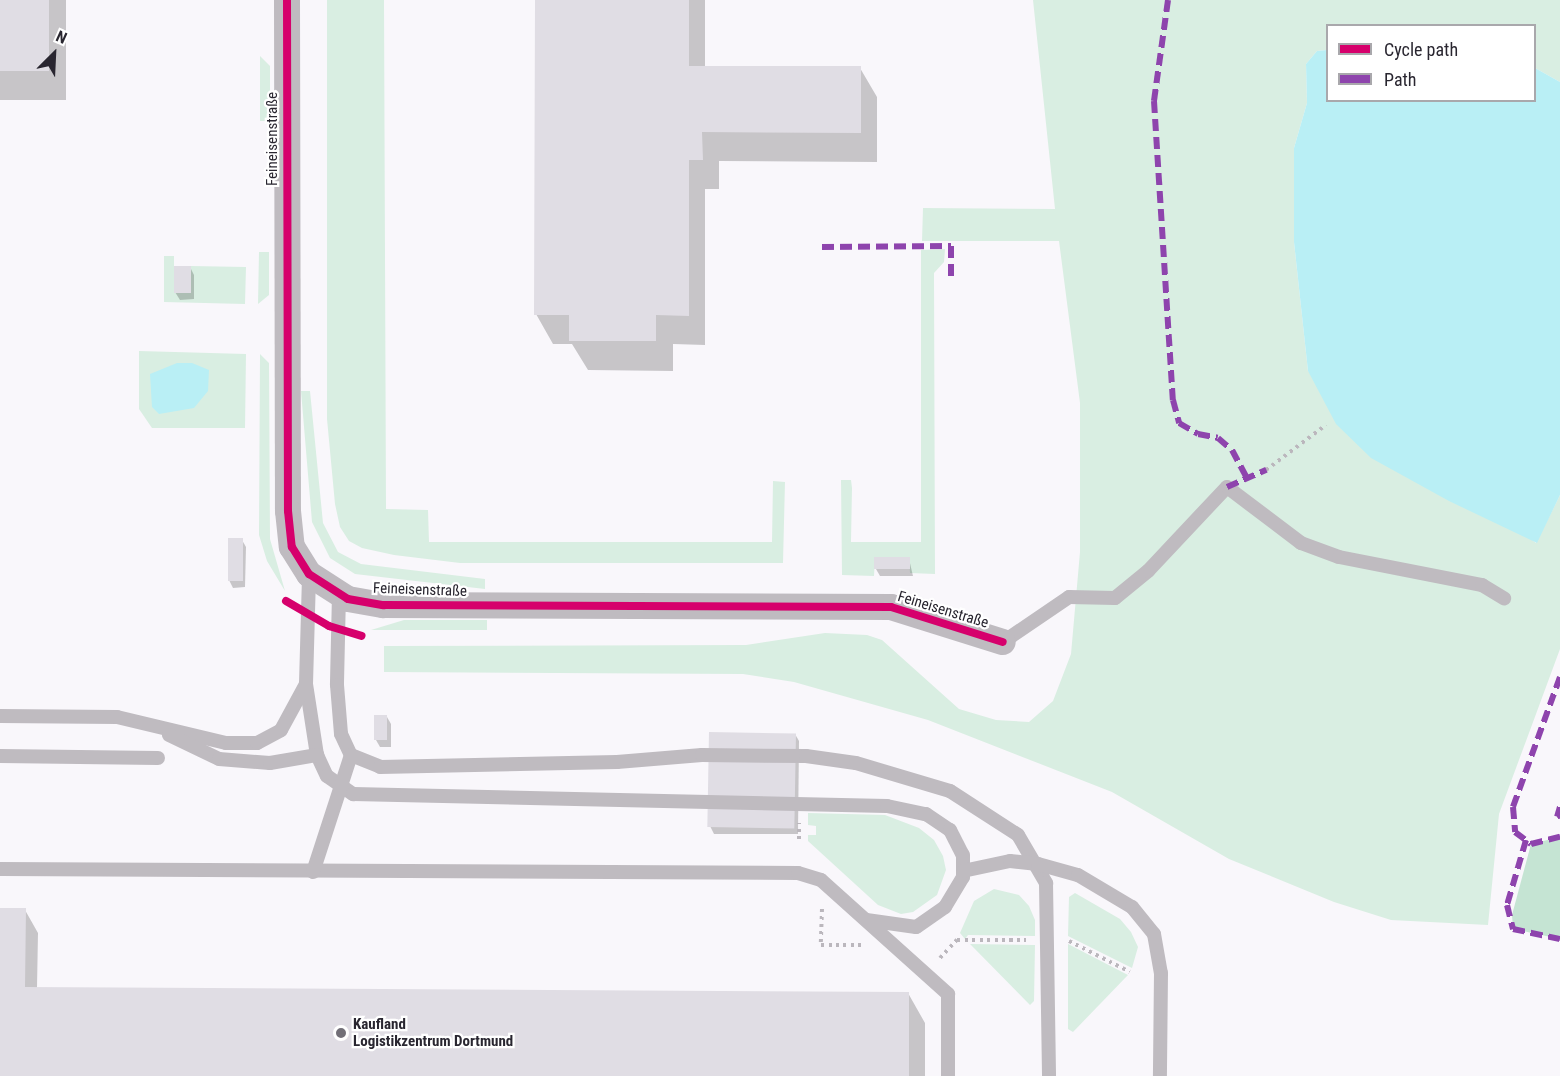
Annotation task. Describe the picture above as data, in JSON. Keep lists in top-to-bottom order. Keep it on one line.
{"streets":{"street":["Feineisenstraße"]},"places":["Kaufland Logistikzentrum Dortmund"],"legend":["Cycle path","Path"],"north":"top right"}
